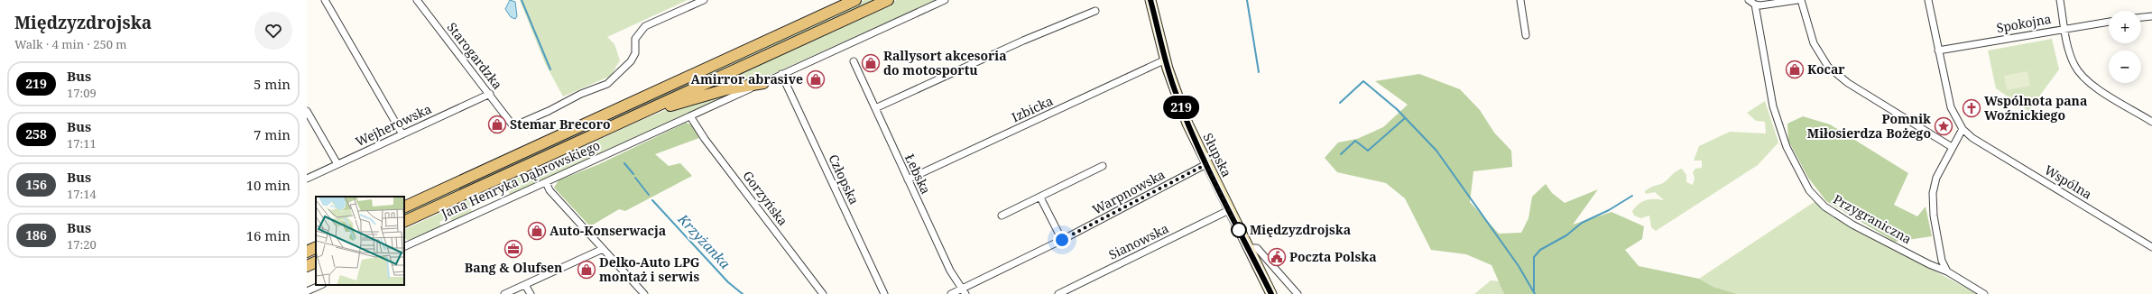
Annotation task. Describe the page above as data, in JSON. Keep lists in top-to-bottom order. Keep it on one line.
{"streets":{"main road":["Jana Henryka Dąbrowskiego"],"street":["Spokojna","Starogardzka","Izbicka","Wejherowska","Słupska","Łebska","Człopska","Wspólna","Warpnowska","Gorzyńska","Przygraniczna","Sianowska"]},"crossings":[["Starogardzka","Wejherowska"],["Izbicka","Słupska"],["Izbicka","Łebska"],["Słupska","Warpnowska"],["Słupska","Sianowska"],["Łebska","Warpnowska"],["Jana Henryka Dąbrowskiego","Człopska"],["Jana Henryka Dąbrowskiego","Gorzyńska"]],"water":["Krzyżanka"],"places":{"shop":["Rallysort akcesoria do motosportu","Kocar","Amirror abrasive","Stemar Brecoro","Auto-Konserwacja","Delko-Auto LPG montaż i serwis"],"church":["Wspólnota pana Woźnickiego"],"place":["Pomnik Miłosierdza Bożego"],"other":["Międzyzdrojska"],"office":["Bang & Olufsen"],"public building":["Poczta Polska"]},"lines":["bus line 219"],"page":{"heading":["Międzyzdrojska","Walk · 4 min · 250 m"],"on_map":"219","map_buttons":["+","−"],"list":[{"mark":"219","name":"Bus","note":"17:09","value":"5 min"},{"mark":"258","name":"Bus","note":"17:11","value":"7 min"},{"mark":"156","name":"Bus","note":"17:14","value":"10 min"},{"mark":"186","name":"Bus","note":"17:20","value":"16 min"}]}}
